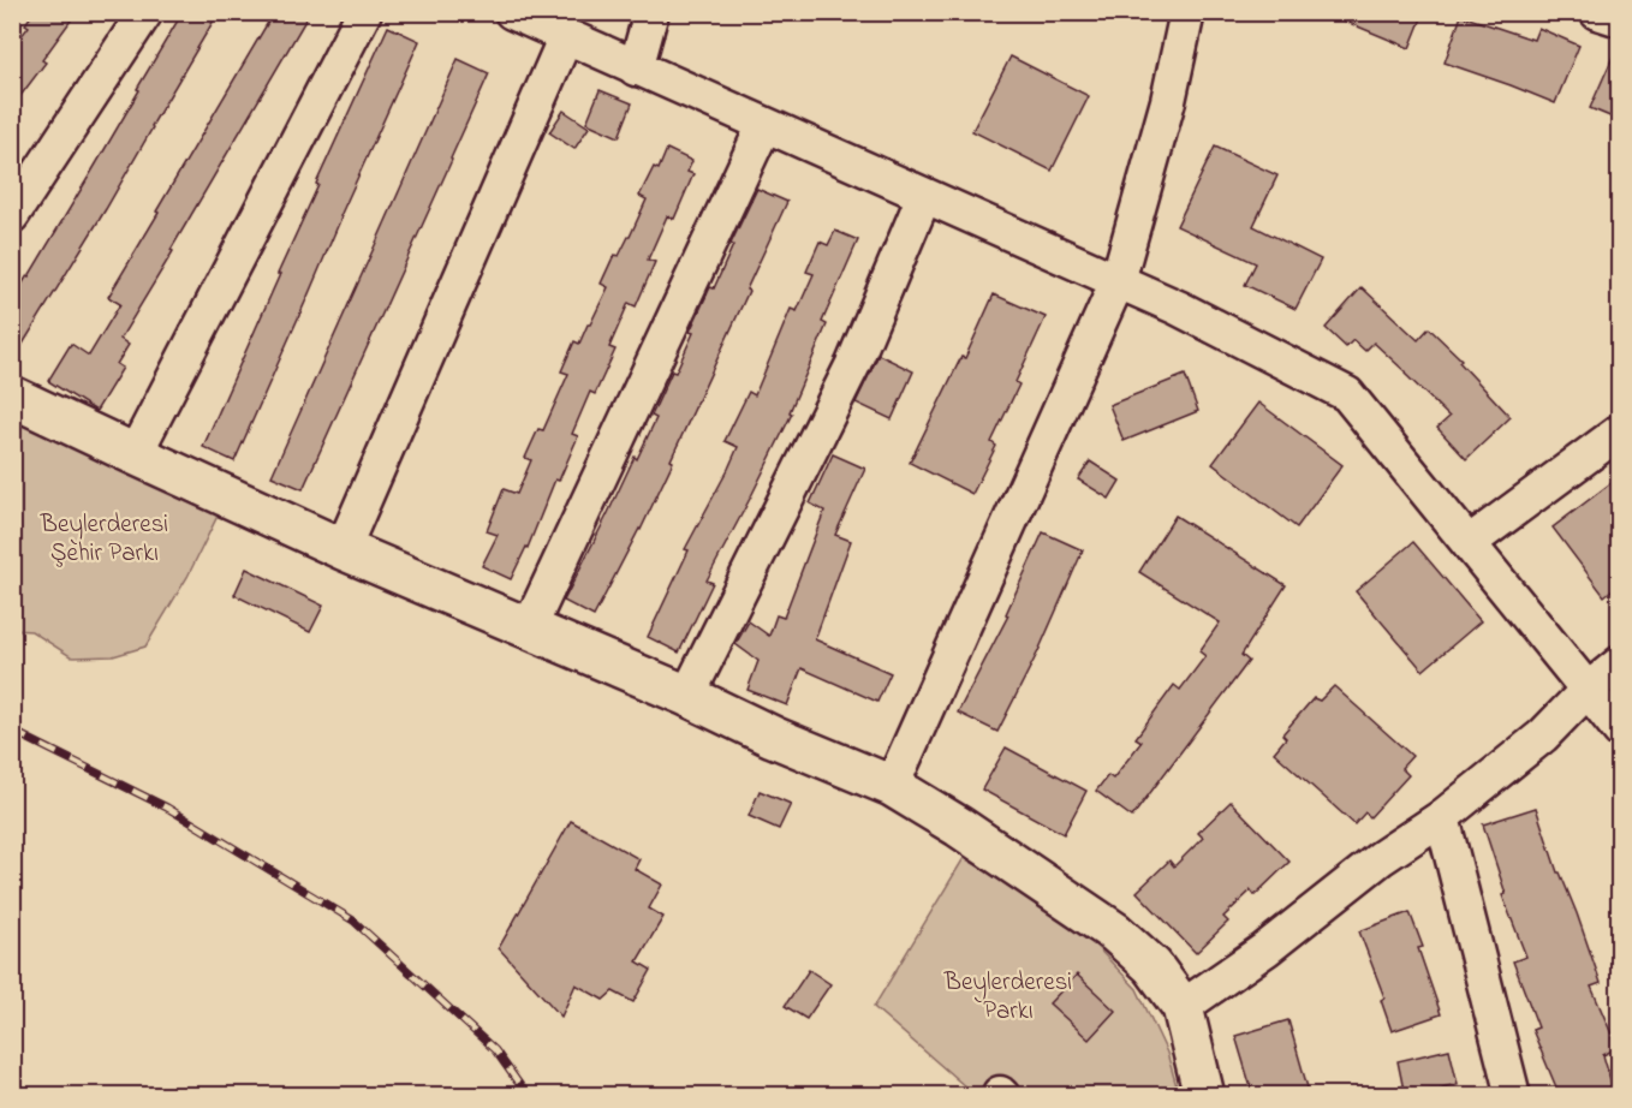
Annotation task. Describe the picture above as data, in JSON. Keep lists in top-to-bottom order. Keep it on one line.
{"parks":["Beylerderesi Şehir Parkı","Beylerderesi Parkı"]}
